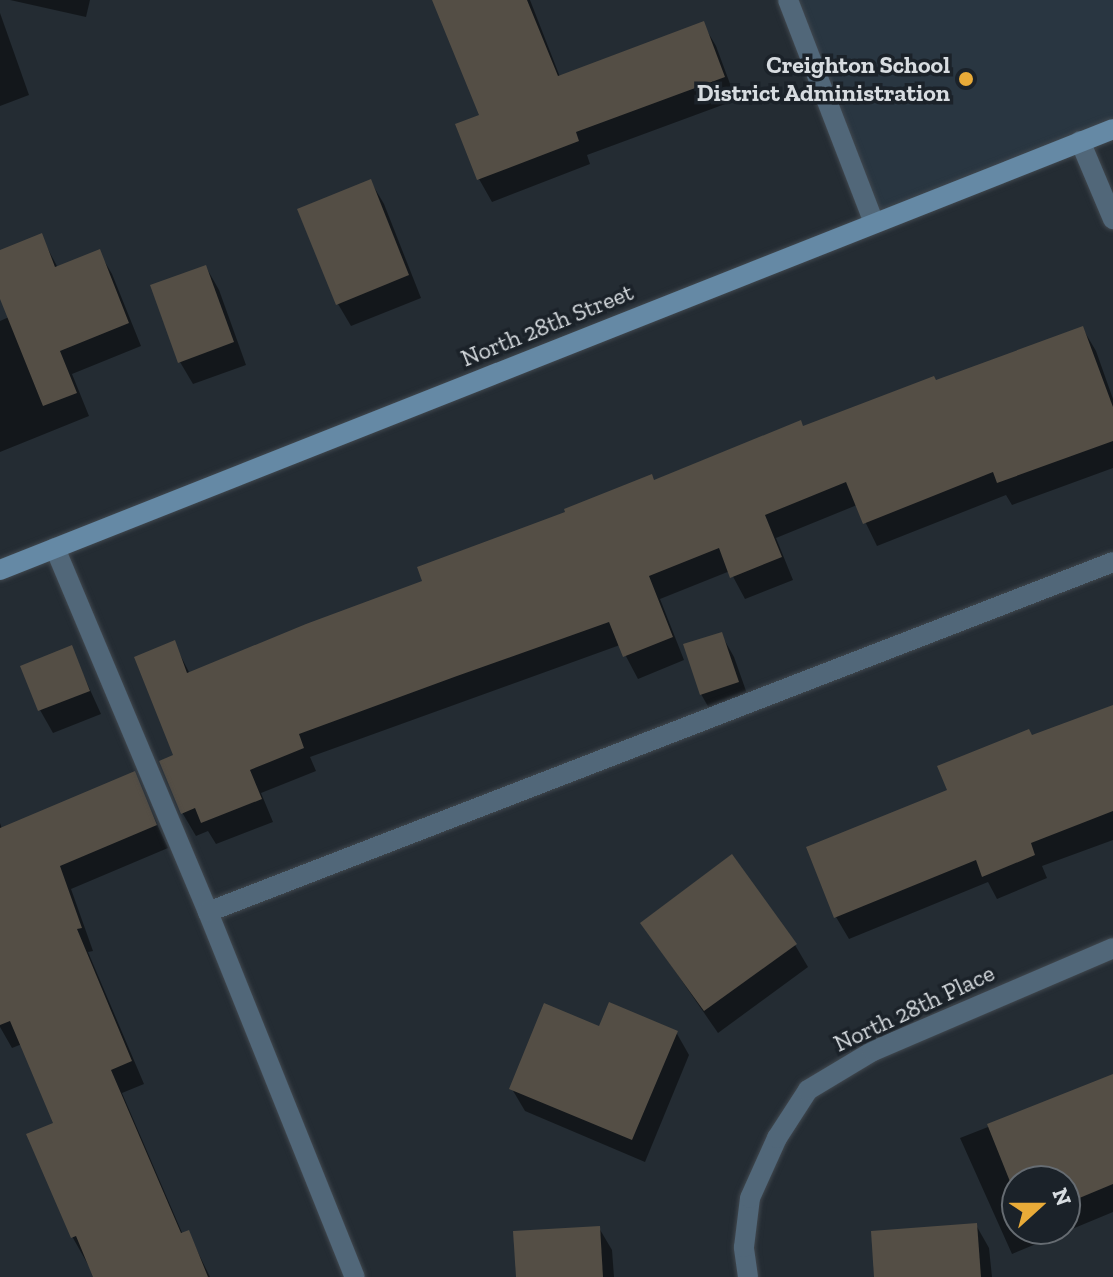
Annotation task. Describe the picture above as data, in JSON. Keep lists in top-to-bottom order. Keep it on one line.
{"streets":{"street":["North 28th Street","North 28th Place"]},"places":["Creighton School District Administration"],"north":"right"}
